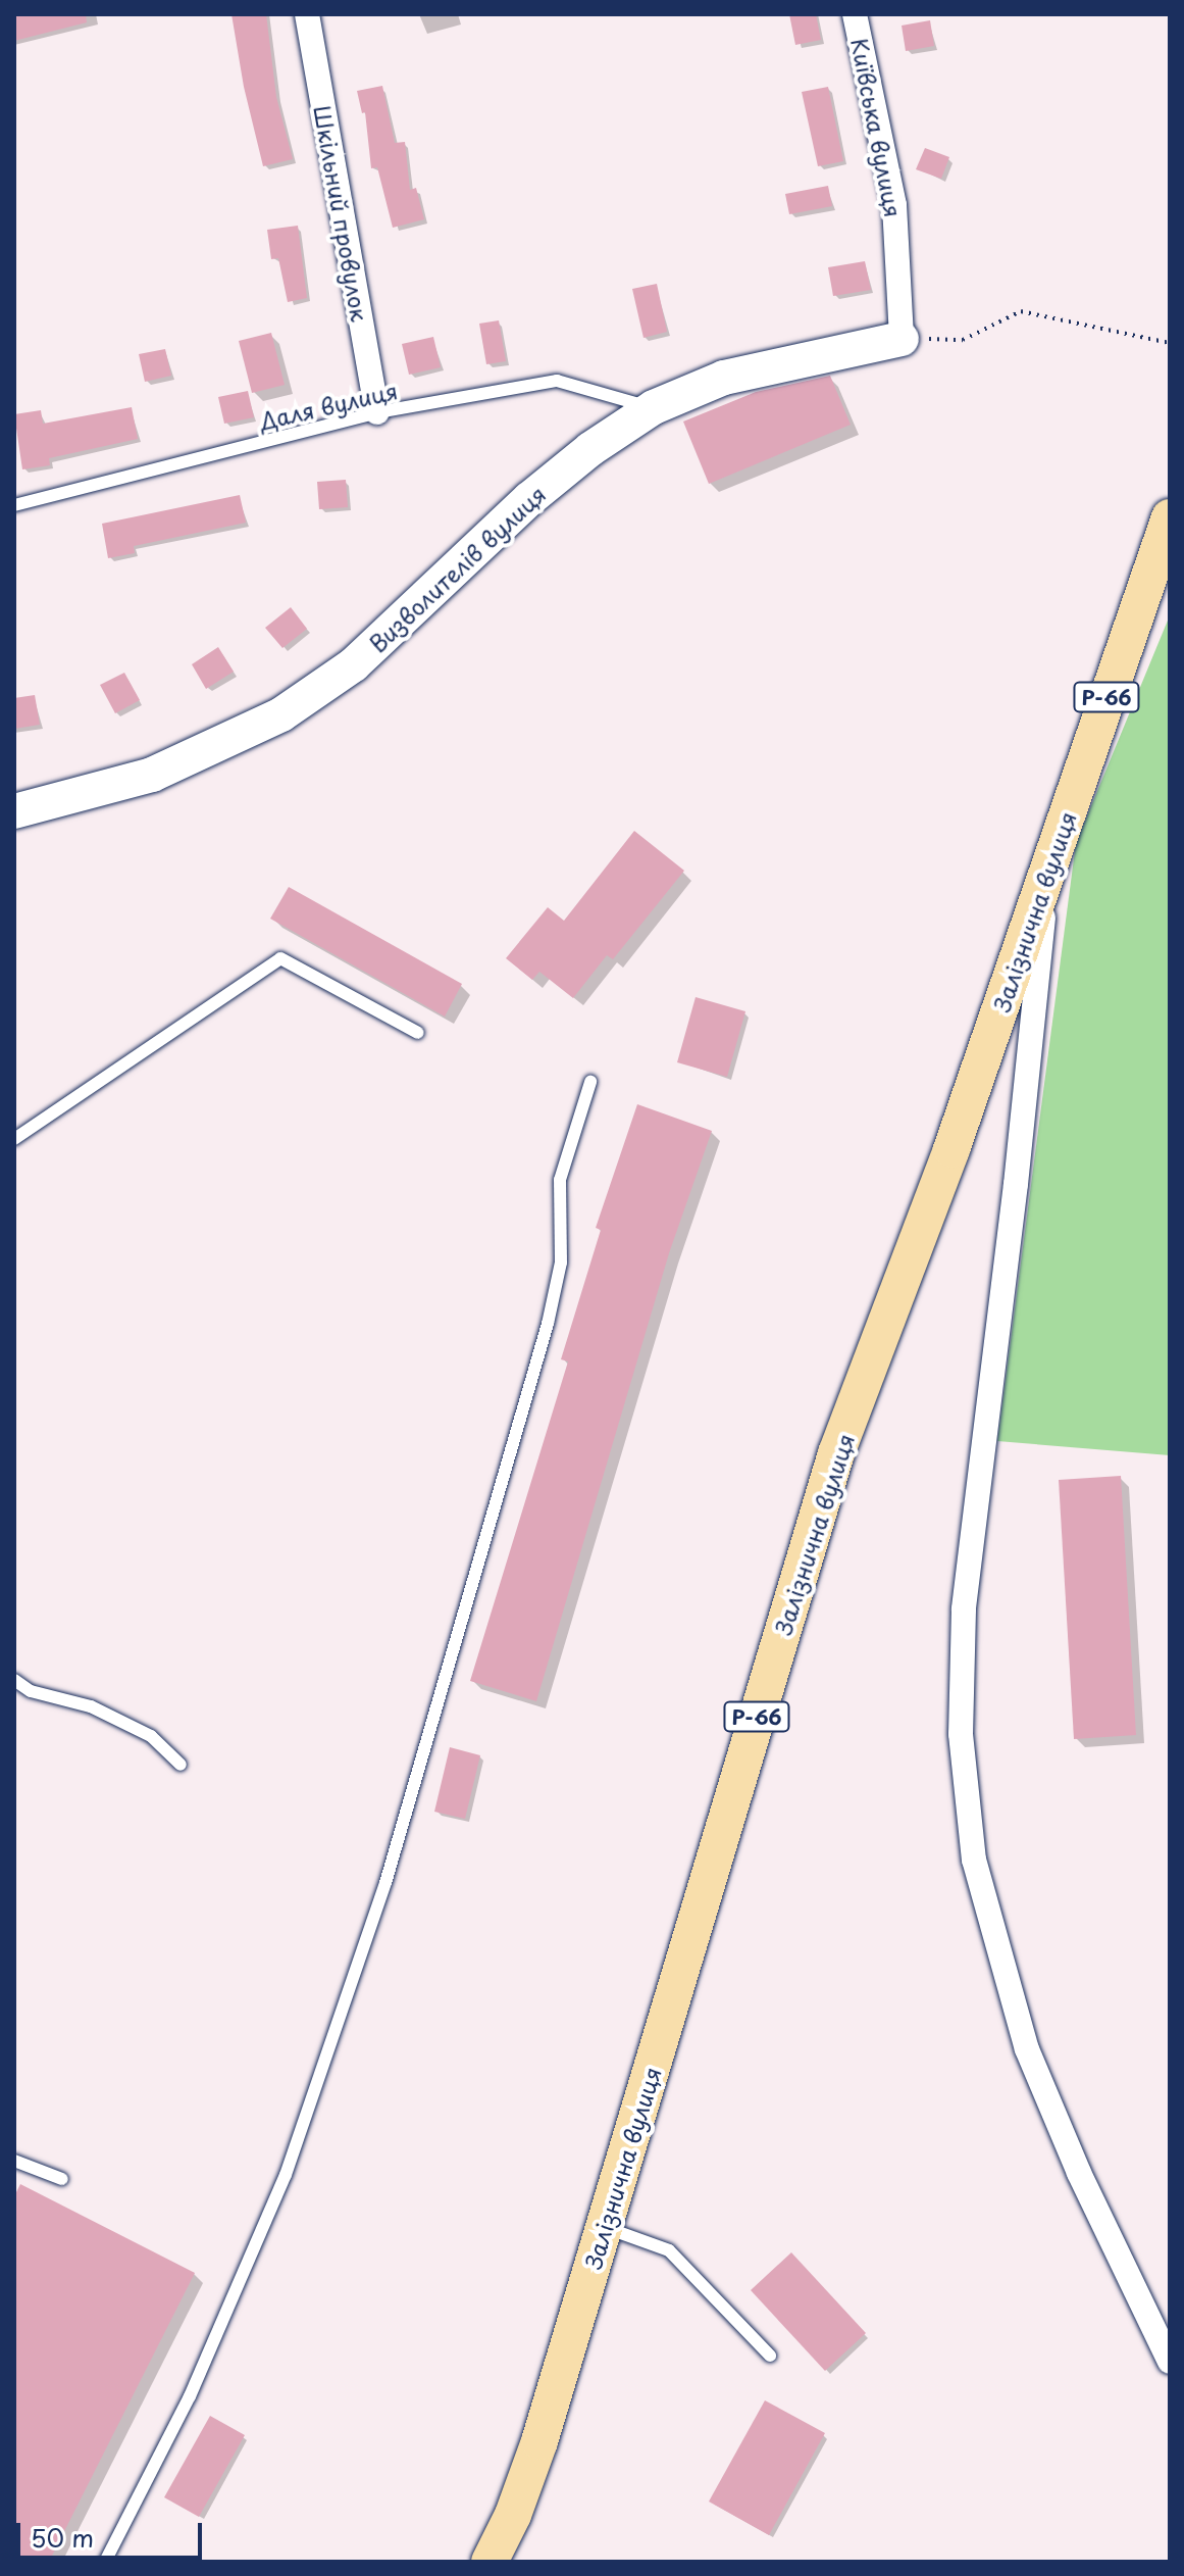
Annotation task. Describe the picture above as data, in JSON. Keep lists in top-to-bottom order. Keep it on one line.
{"streets":{"main road":["Р-66","Залізнична вулиця"],"street":["Київська вулиця","Шкільний провулок","Визволителів вулиця"],"lane":["Даля вулиця"]},"crossings":[["Київська вулиця","Визволителів вулиця"],["Шкільний провулок","Даля вулиця"],["Даля вулиця","Визволителів вулиця"]],"scale_bar":"50 m"}
